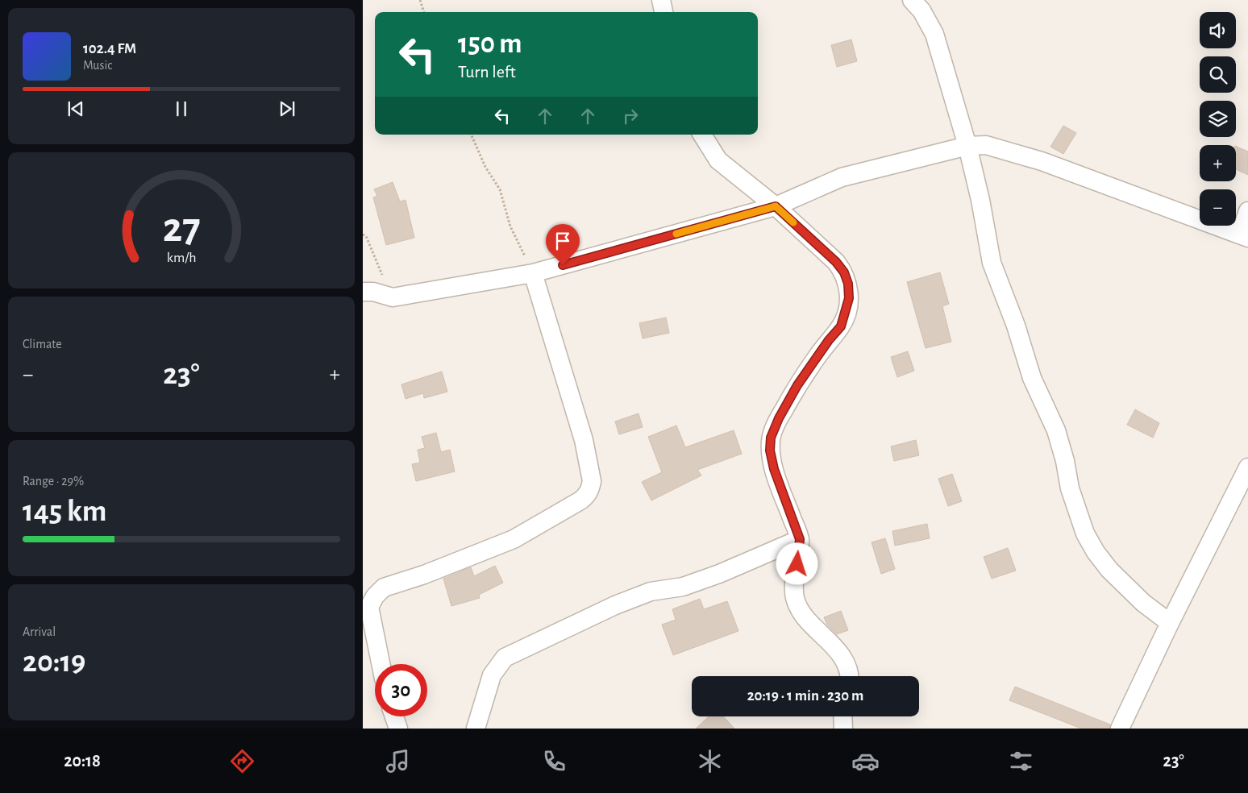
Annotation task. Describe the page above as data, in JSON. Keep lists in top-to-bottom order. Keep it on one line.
{"page":{"map_buttons":["+","−"],"turn":["150 m","Turn left"],"song":["102.4 FM","Music"],"tile":["Climate",["Range · 29%","145 km"],["Arrival","20:19"]],"heat":["−","23°","+"],"limit":"30","trip":"20:19 · 1 min · 230 m","tabs":["20:18","23°"],"gauge":["27","km/h"]}}
